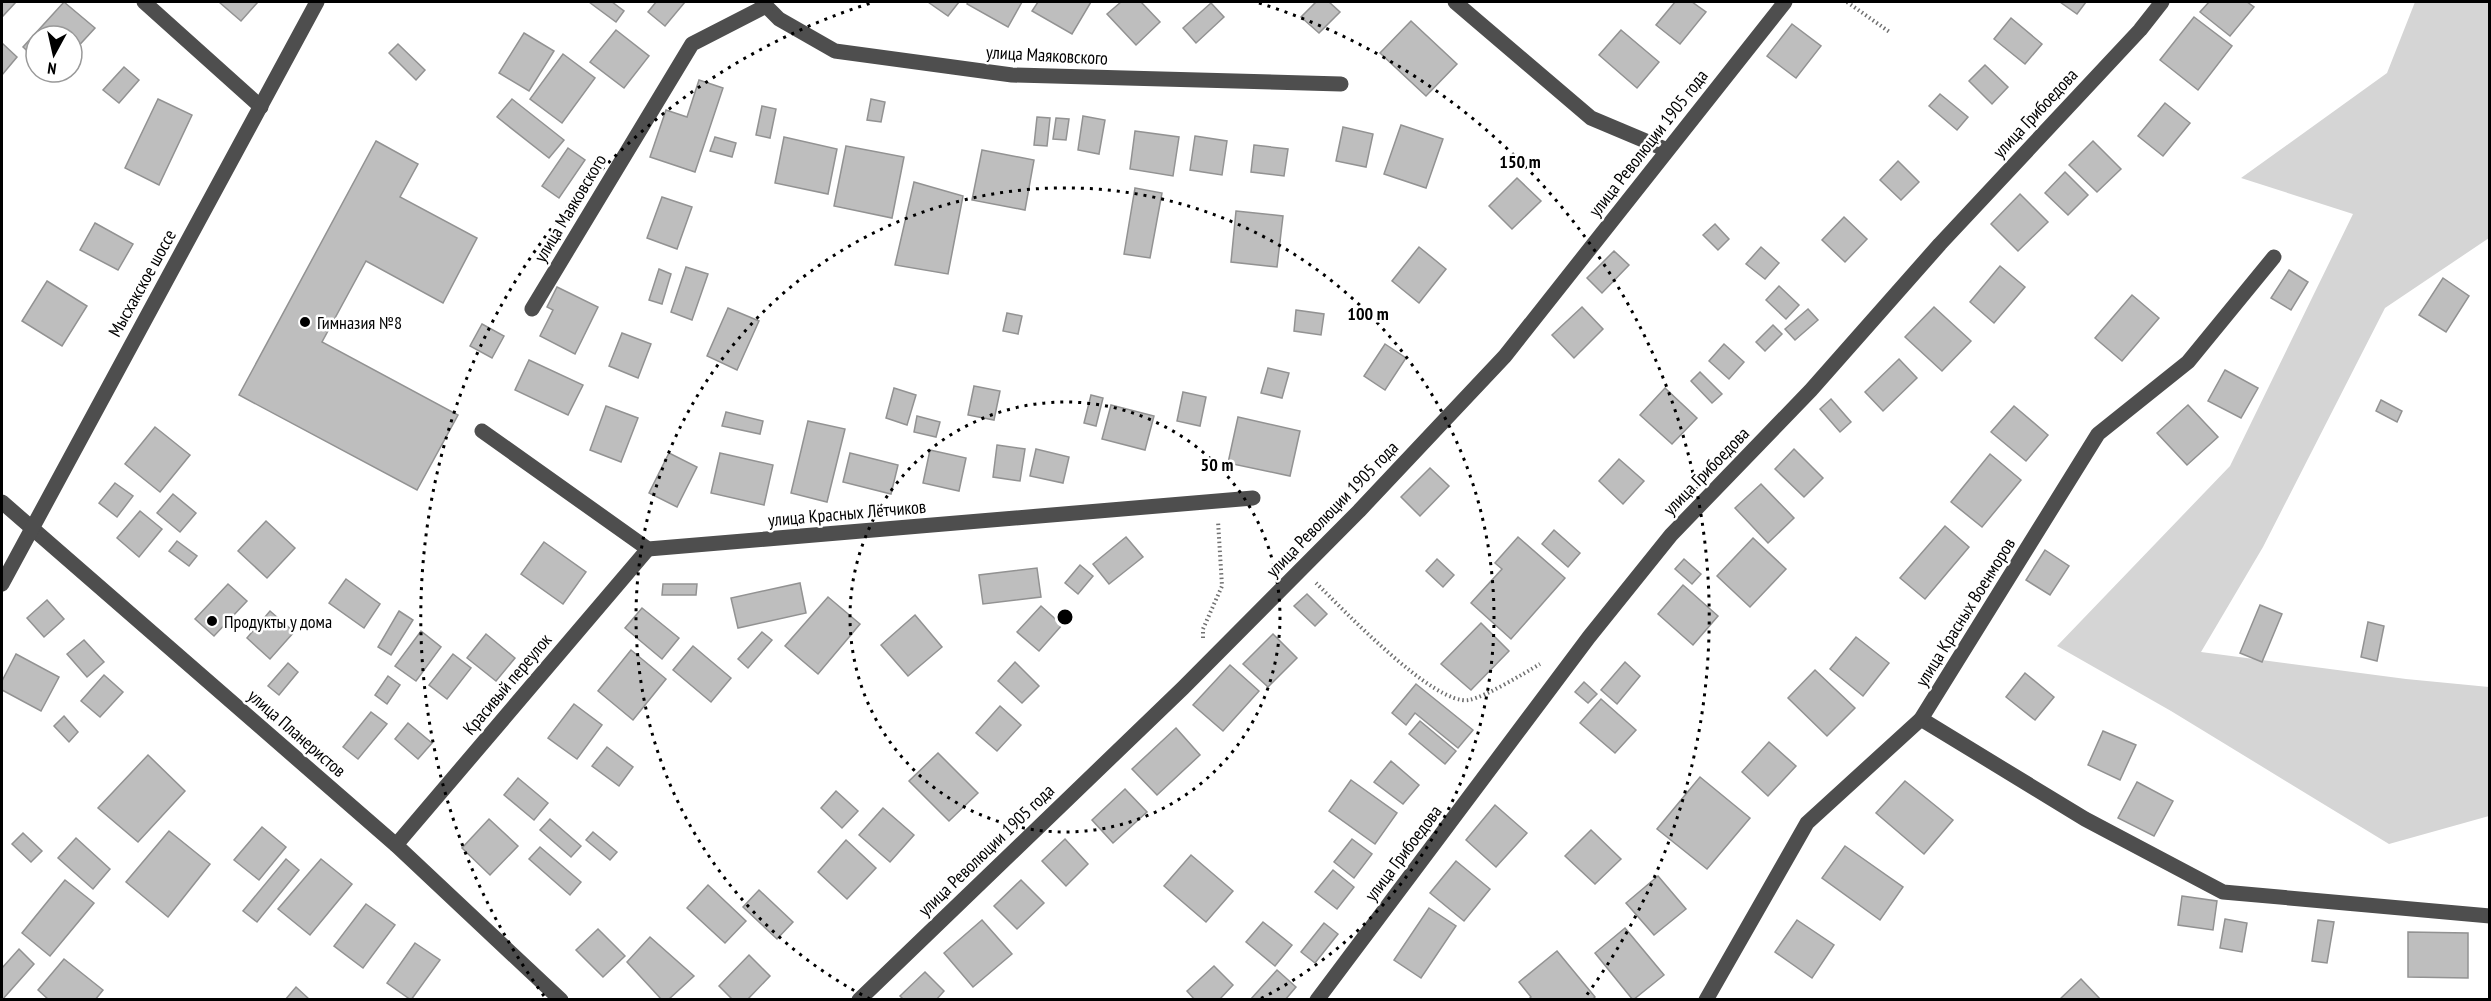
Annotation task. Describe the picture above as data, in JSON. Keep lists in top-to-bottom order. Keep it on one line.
{"streets":{"street":["улица Маяковского","улица Грибоедова","улица Революции 1905 года","Мысхакское шоссе","улица Красных Лётчиков","улица Красных Военморов","Красивый переулок","улица Планеристов"]},"crossings":[["Мысхакское шоссе","улица Планеристов"],["улица Красных Лётчиков","Красивый переулок"],["Красивый переулок","улица Планеристов"]],"places":["Гимназия №8","Продукты у дома"],"north":"bottom","rings":["150 m","100 m","50 m"]}
